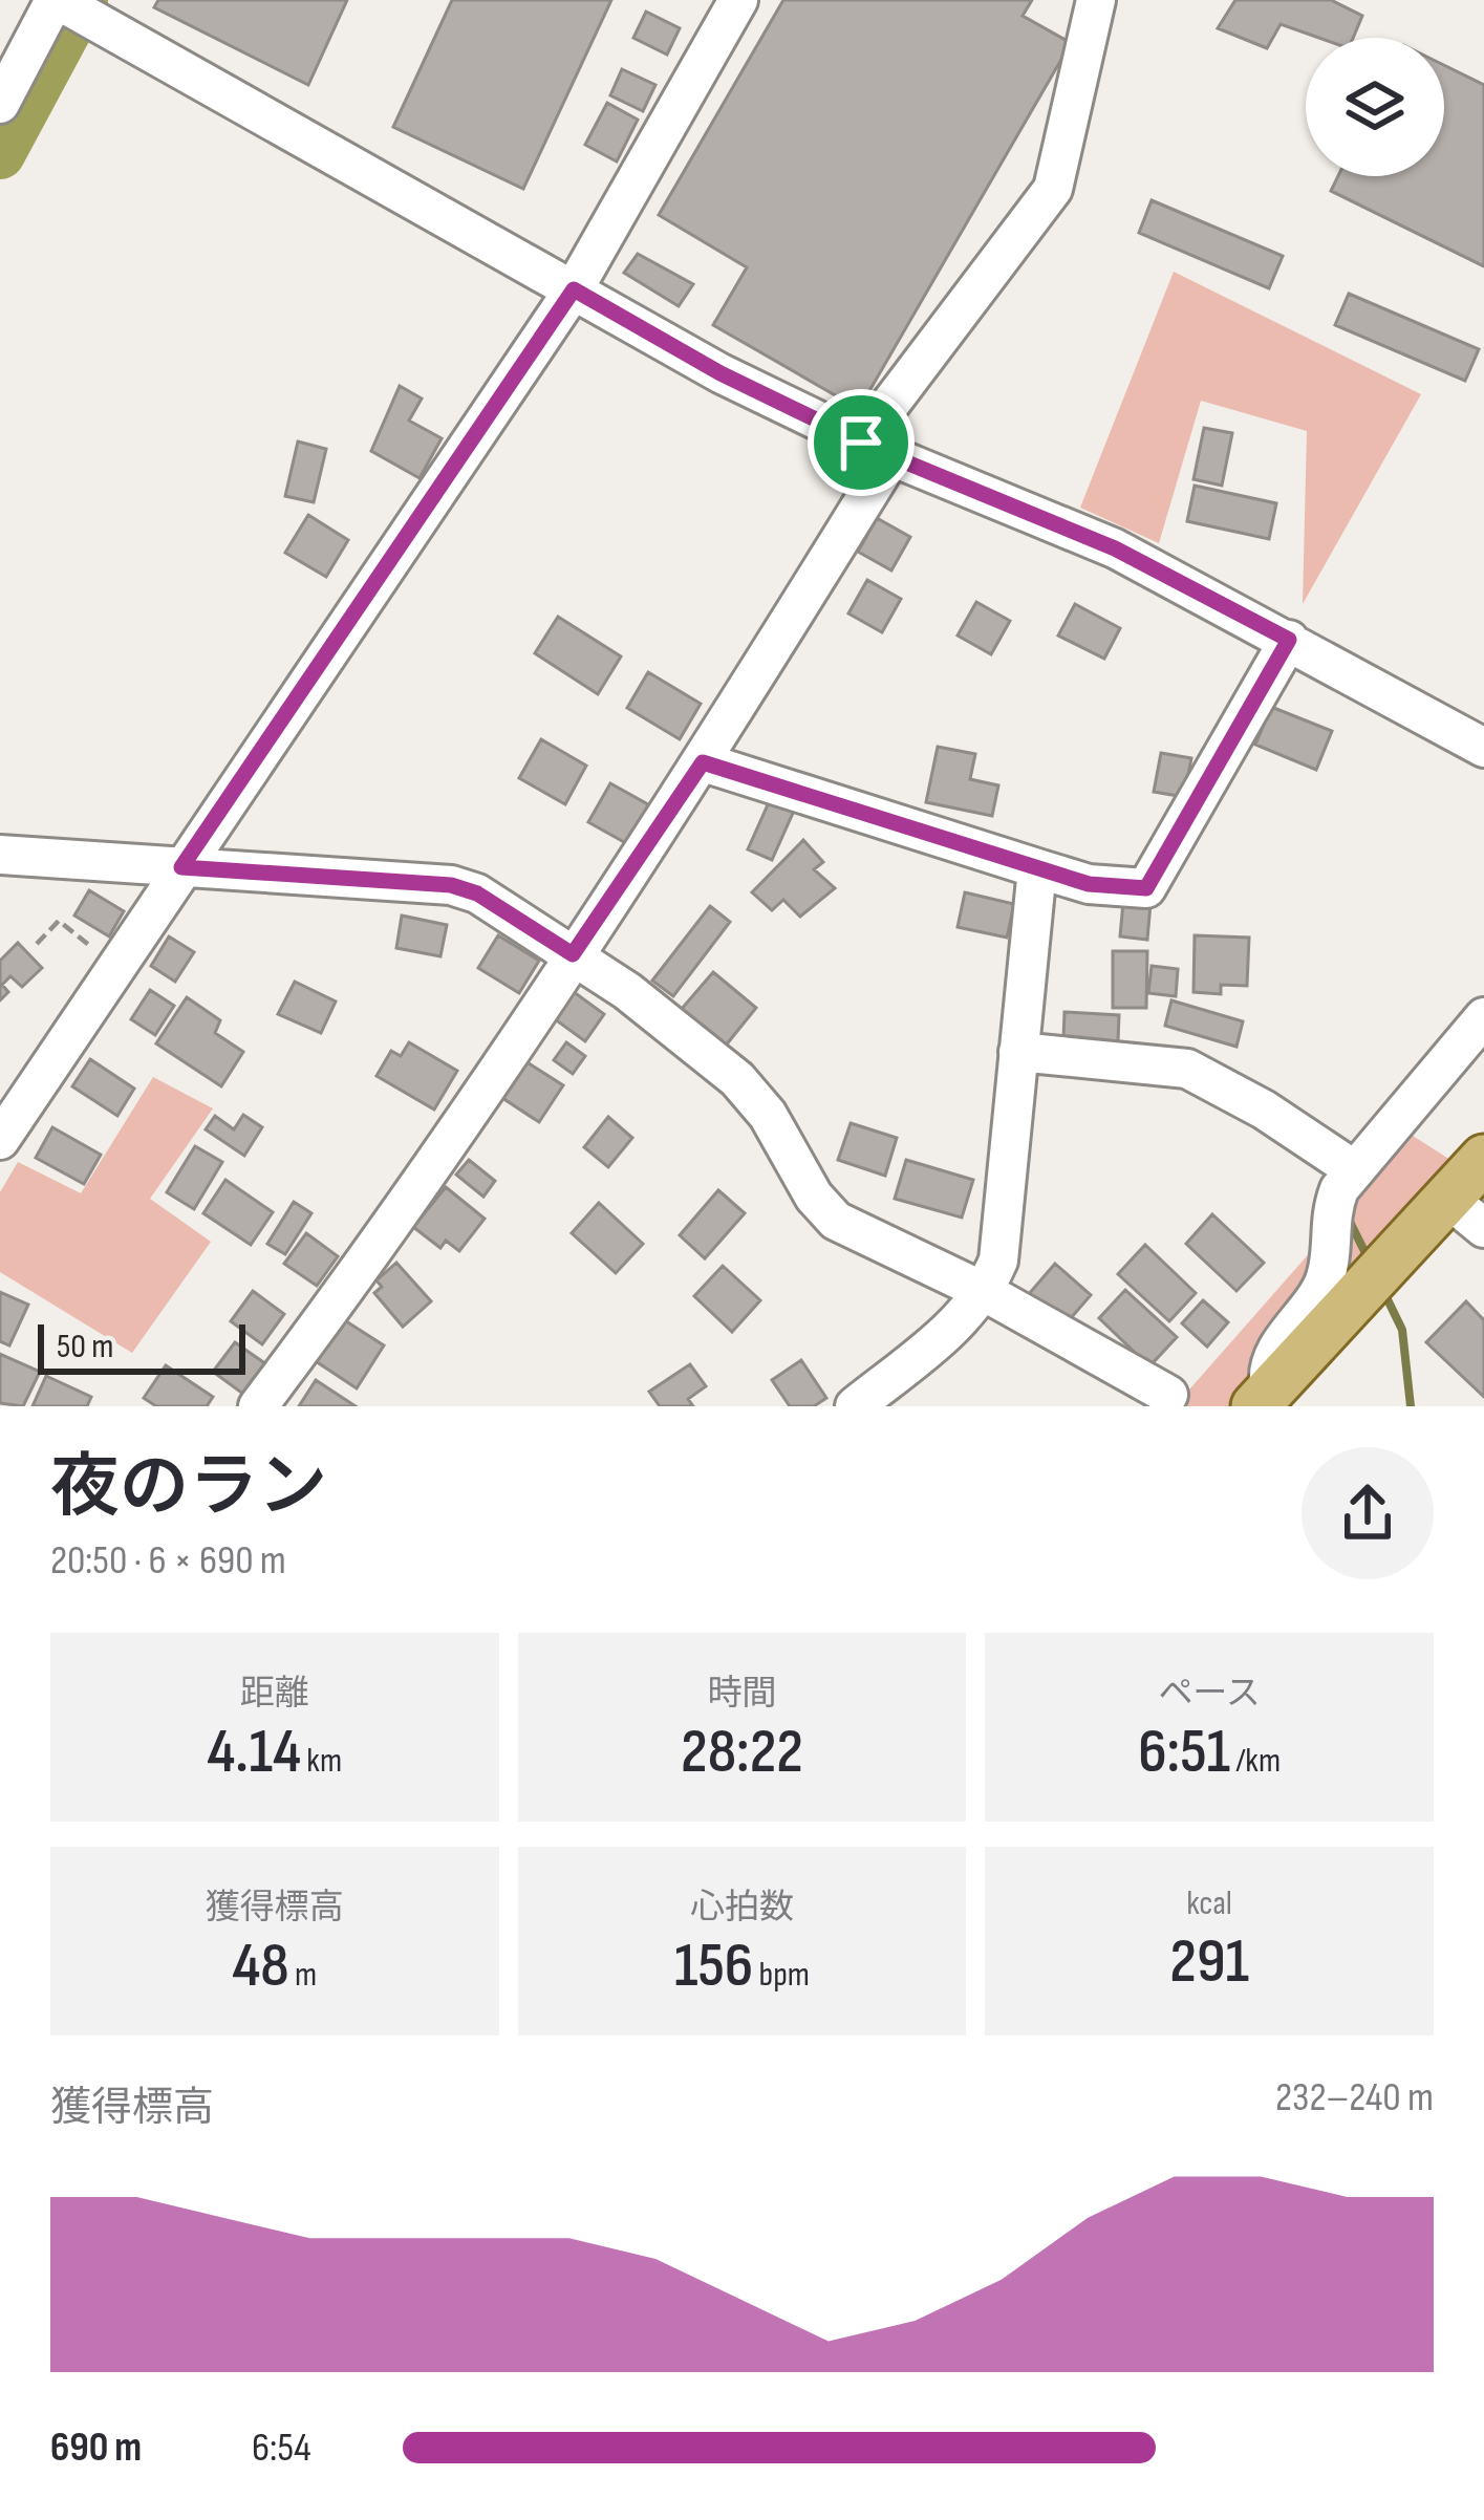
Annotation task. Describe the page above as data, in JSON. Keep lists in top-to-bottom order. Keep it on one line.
{"scale_bar":"50 m","page":{"scale":"50 m","heading":["夜のラン","20:50 · 6 × 690 m"],"stats":[["距離","4.14 km"],["時間","28:22"],["ペース","6:51 /km"],["獲得標高","48 m"],["心拍数","156 bpm"],["kcal","291"]],"chart":["獲得標高","232–240 m"],"list":[{"name":"690 m","note":"6:54"}]}}
